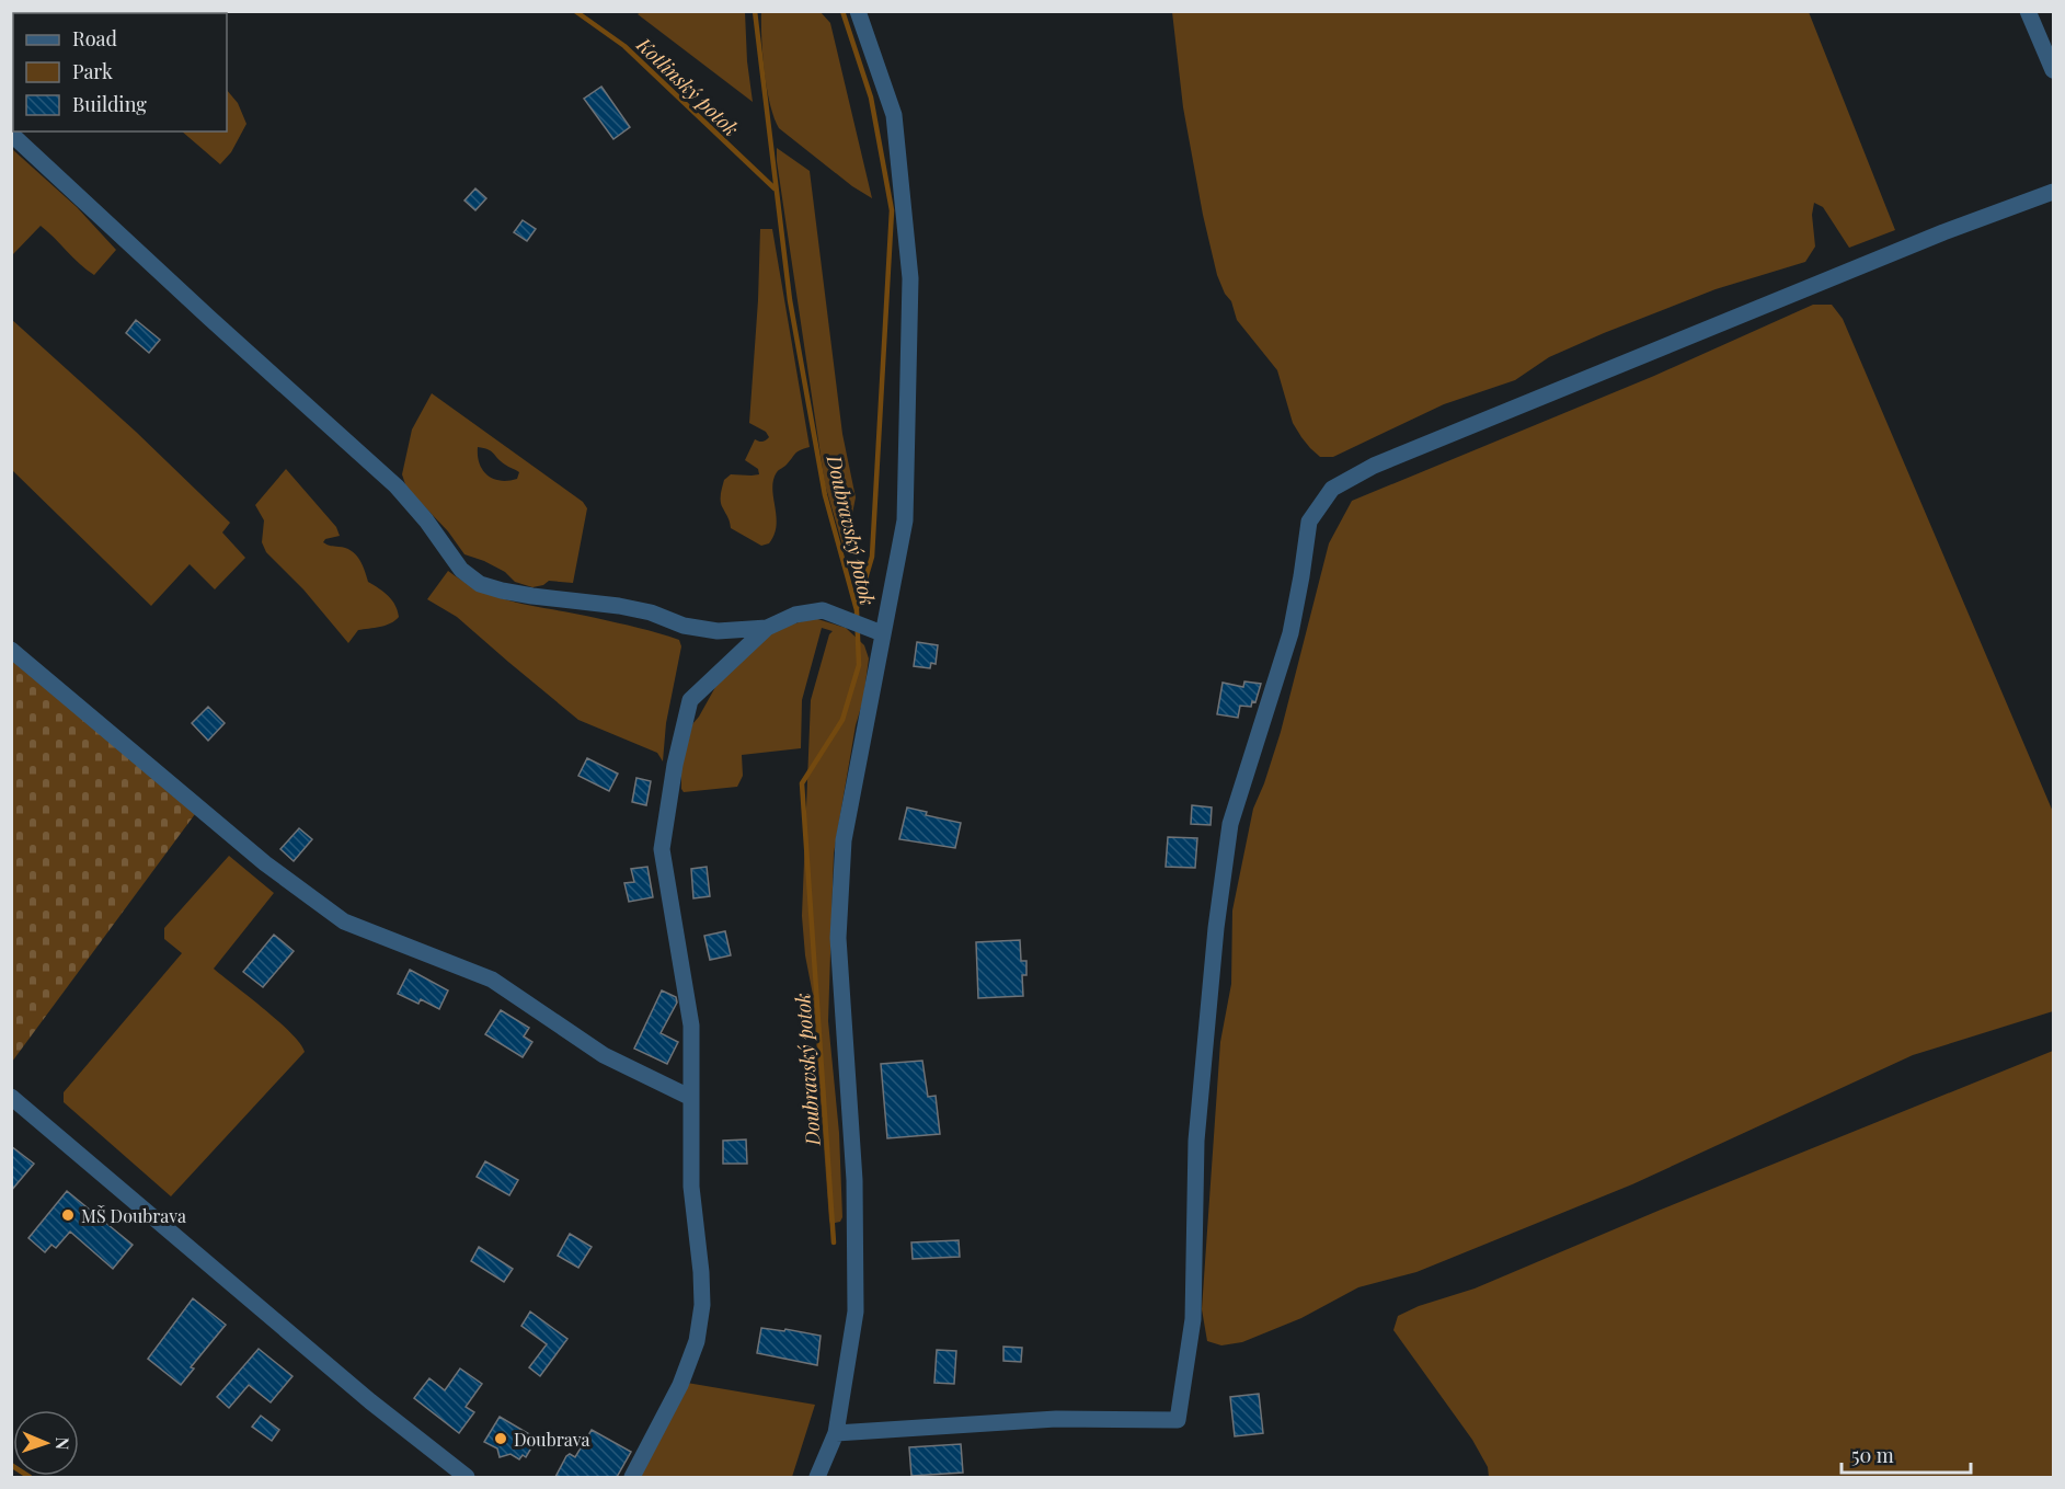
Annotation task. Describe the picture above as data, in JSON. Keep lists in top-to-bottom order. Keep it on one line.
{"water":["Kotlinský potok","Doubravský potok"],"places":["MŠ Doubrava","Doubrava"],"legend":["Road","Park","Building"],"scale_bar":"50 m","north":"right"}
